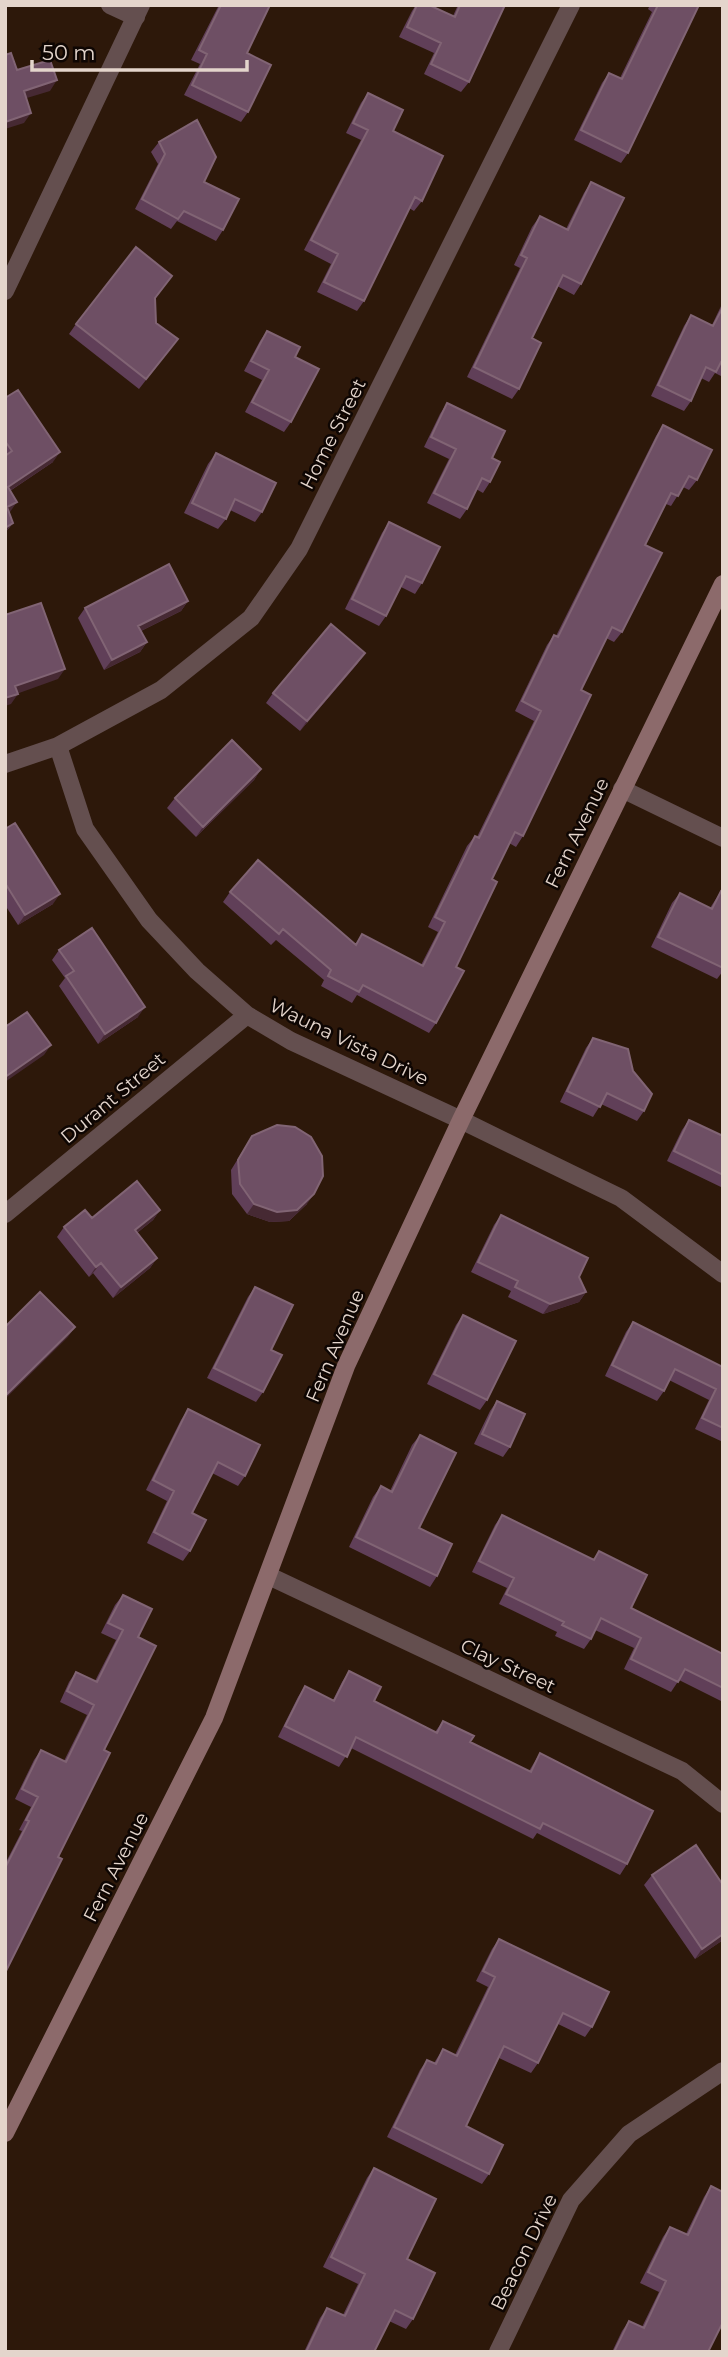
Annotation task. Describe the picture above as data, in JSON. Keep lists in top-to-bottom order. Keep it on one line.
{"streets":{"main road":["Fern Avenue"],"street":["Home Street","Wauna Vista Drive","Durant Street","Clay Street","Beacon Drive"]},"crossings":[["Home Street","Wauna Vista Drive"],["Fern Avenue","Wauna Vista Drive"],["Fern Avenue","Clay Street"],["Wauna Vista Drive","Durant Street"]],"scale_bar":"50 m"}
